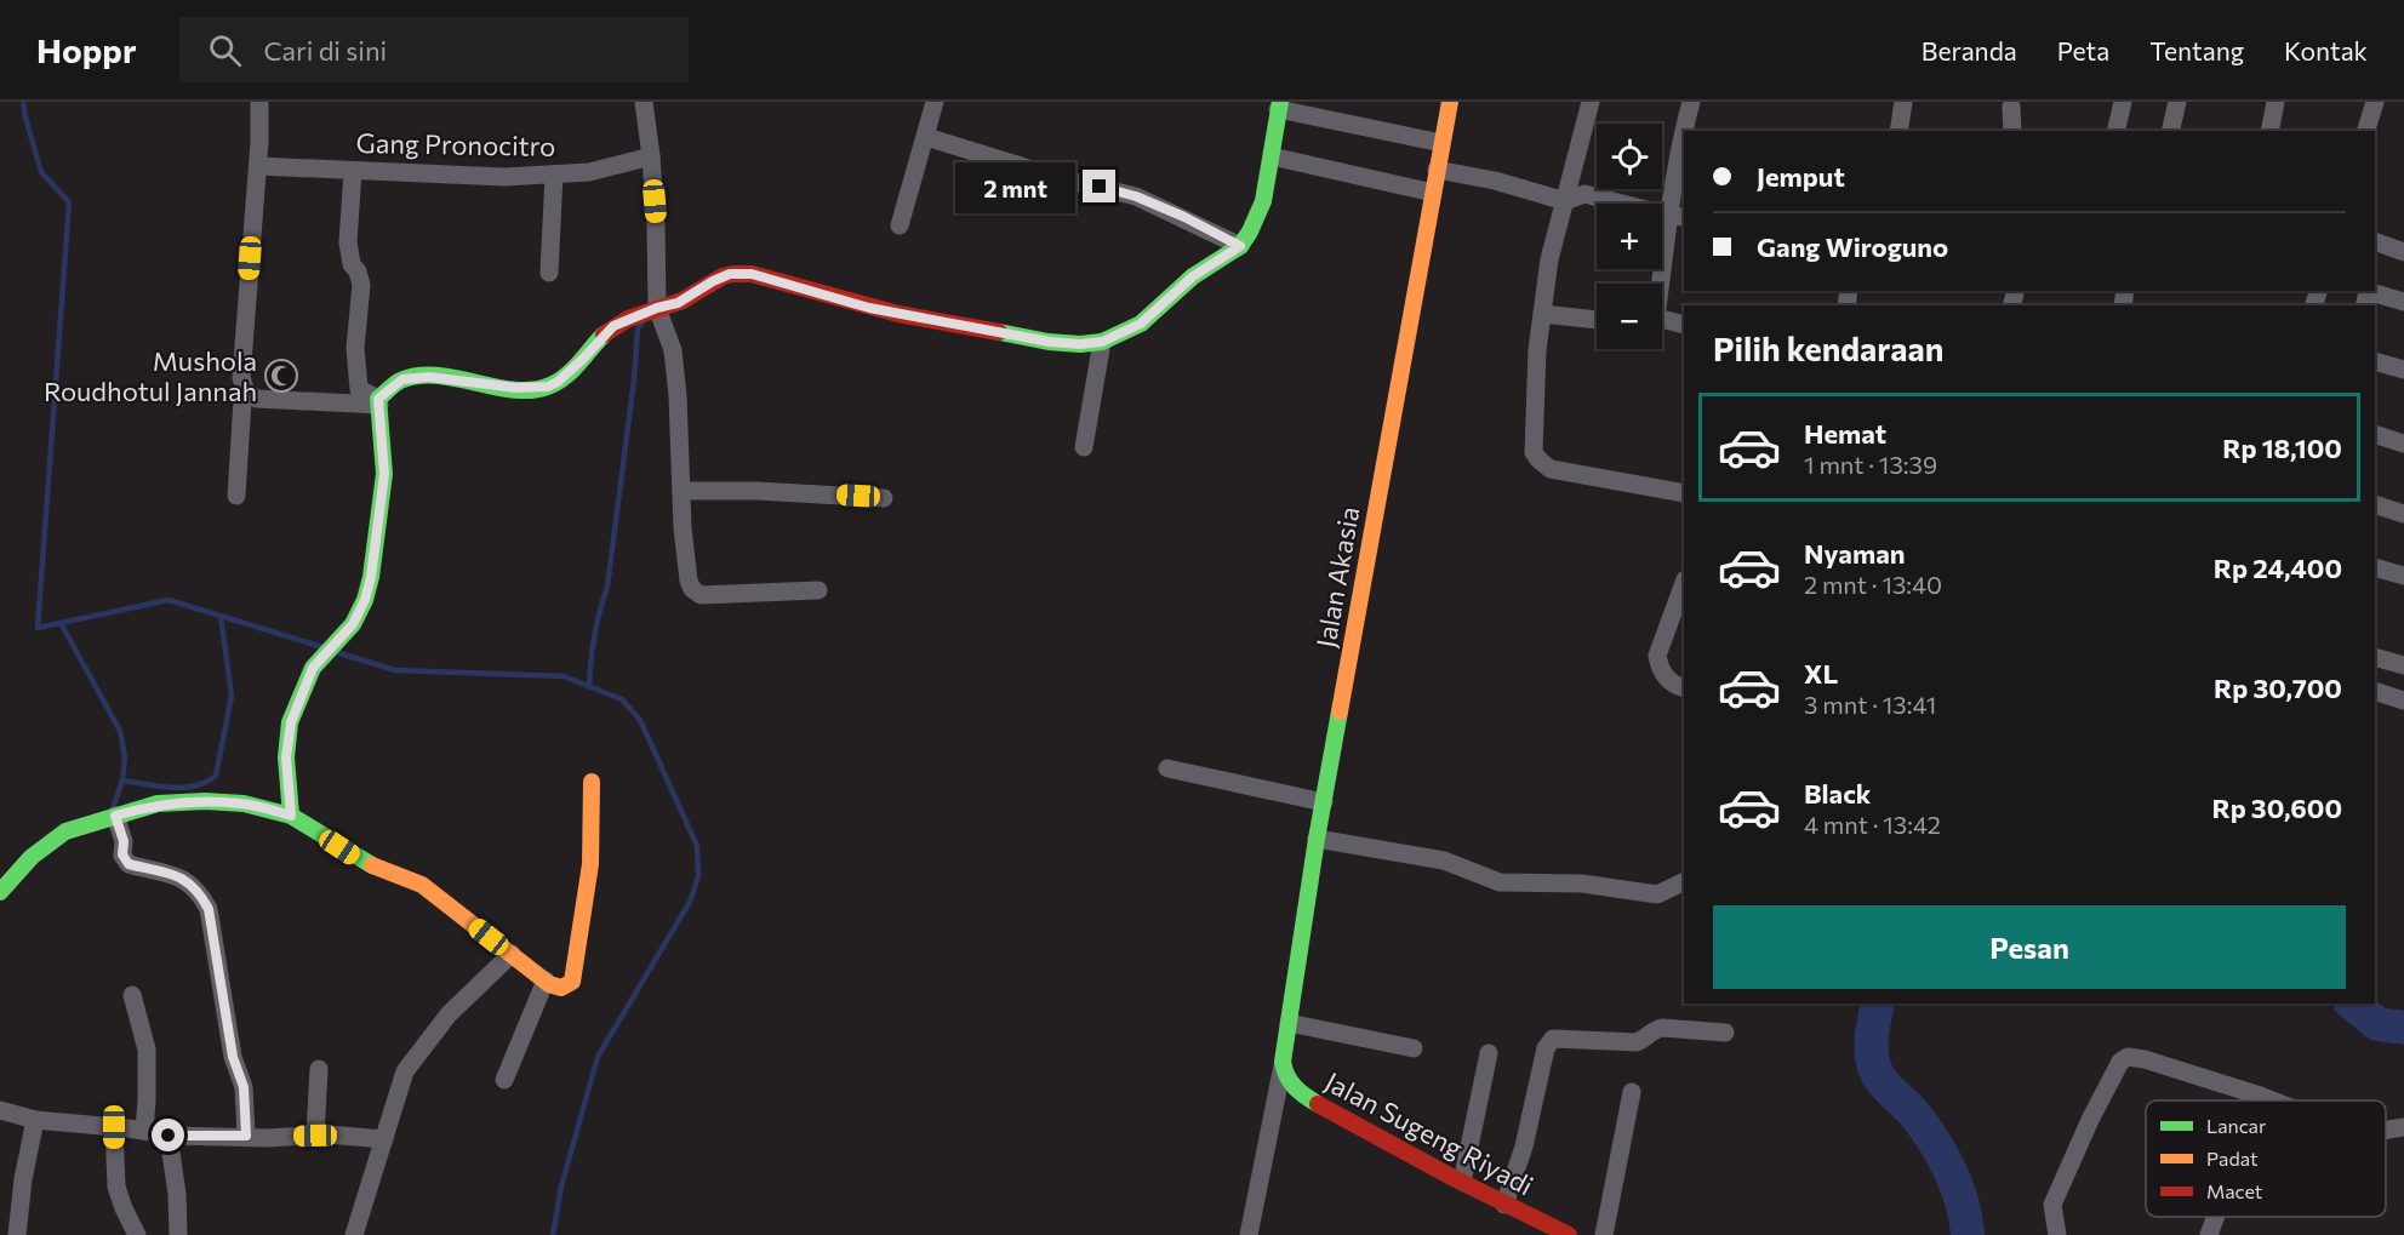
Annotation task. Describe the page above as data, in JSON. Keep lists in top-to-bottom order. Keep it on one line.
{"streets":{"street":["Gang Pronocitro","Jalan Akasia","Jalan Sugeng Riyadi"]},"crossings":[["Jalan Akasia","Jalan Sugeng Riyadi"]],"places":{"mosque":["Mushola Roudhotul Jannah"]},"legend":["Lancar","Padat","Macet"],"page":{"header":"Hoppr","search":"Cari di sini","nav":["Beranda","Peta","Tentang","Kontak"],"map_buttons":["+","−"],"banner":["Jemput","Gang Wiroguno"],"bubble":"2 mnt","heading":"Pilih kendaraan","list":[{"name":"Hemat","note":"1 mnt · 13:39","value":"Rp 18,100"},{"name":"Nyaman","note":"2 mnt · 13:40","value":"Rp 24,400"},{"name":"XL","note":"3 mnt · 13:41","value":"Rp 30,700"},{"name":"Black","note":"4 mnt · 13:42","value":"Rp 30,600"}],"buttons":"Pesan"}}
